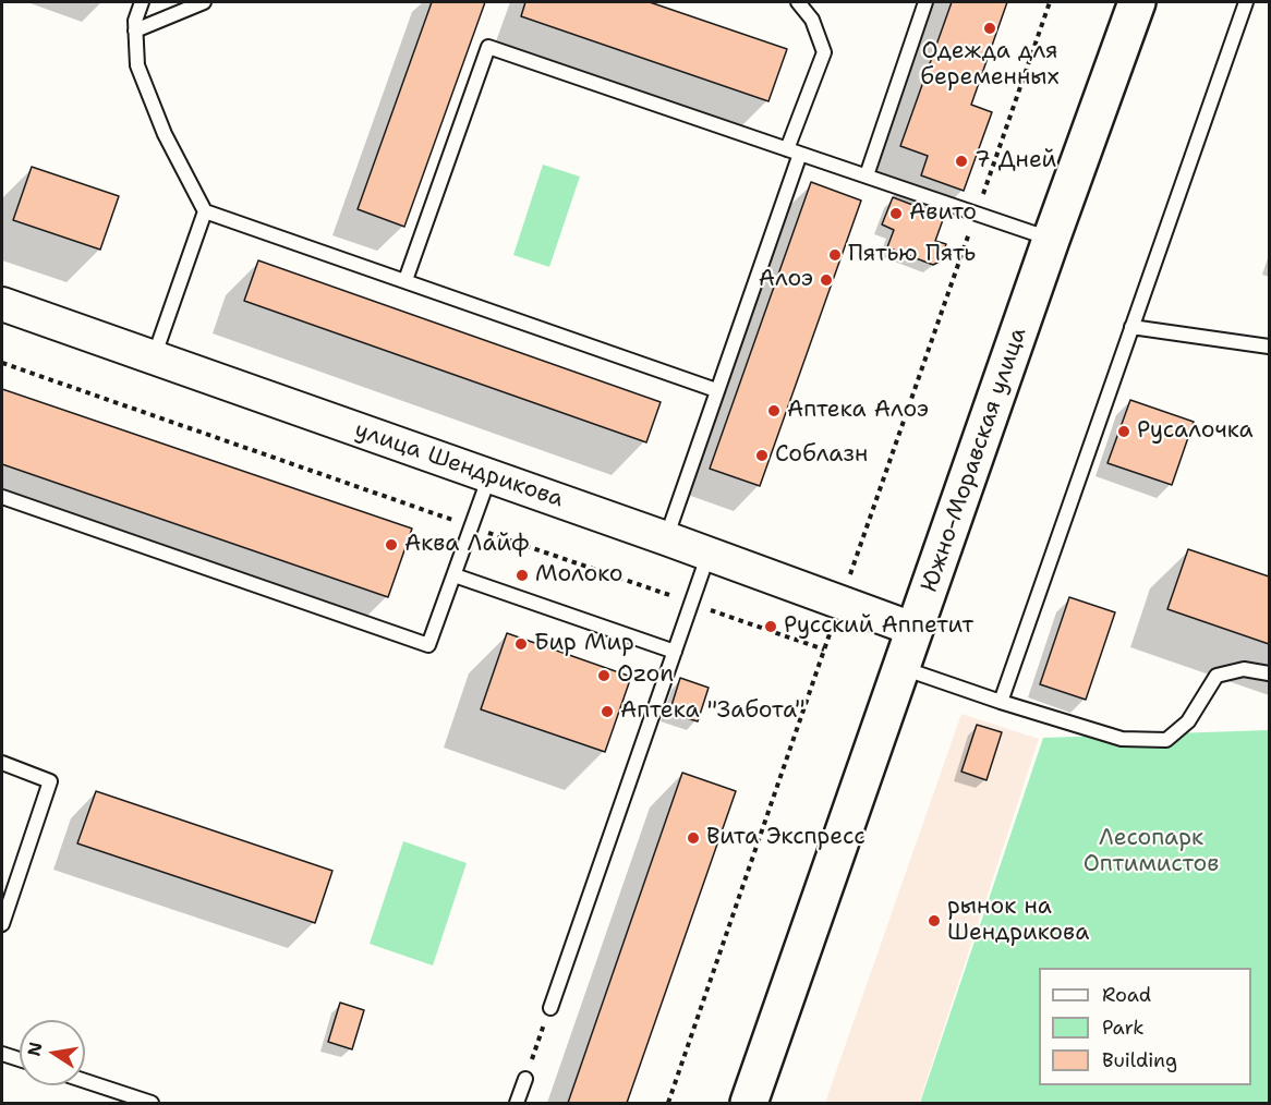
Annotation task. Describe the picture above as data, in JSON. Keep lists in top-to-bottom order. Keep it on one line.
{"streets":{"main road":["Южно-Моравская улица"],"street":["улица Шендрикова"]},"crossings":[["Южно-Моравская улица","улица Шендрикова"]],"parks":["Лесопарк Оптимистов"],"places":["Одежда для беременных","7 Дней","Авито","Пятью Пять","Алоэ","Аптека Алоэ","Русалочка","Соблазн","Аква Лайф","Молоко","Русский Аппетит","Бир Мир","Ozon","Аптека \"Забота\"","Вита Экспресс","рынок на Шендрикова"],"legend":["Road","Park","Building"],"north":"left"}
